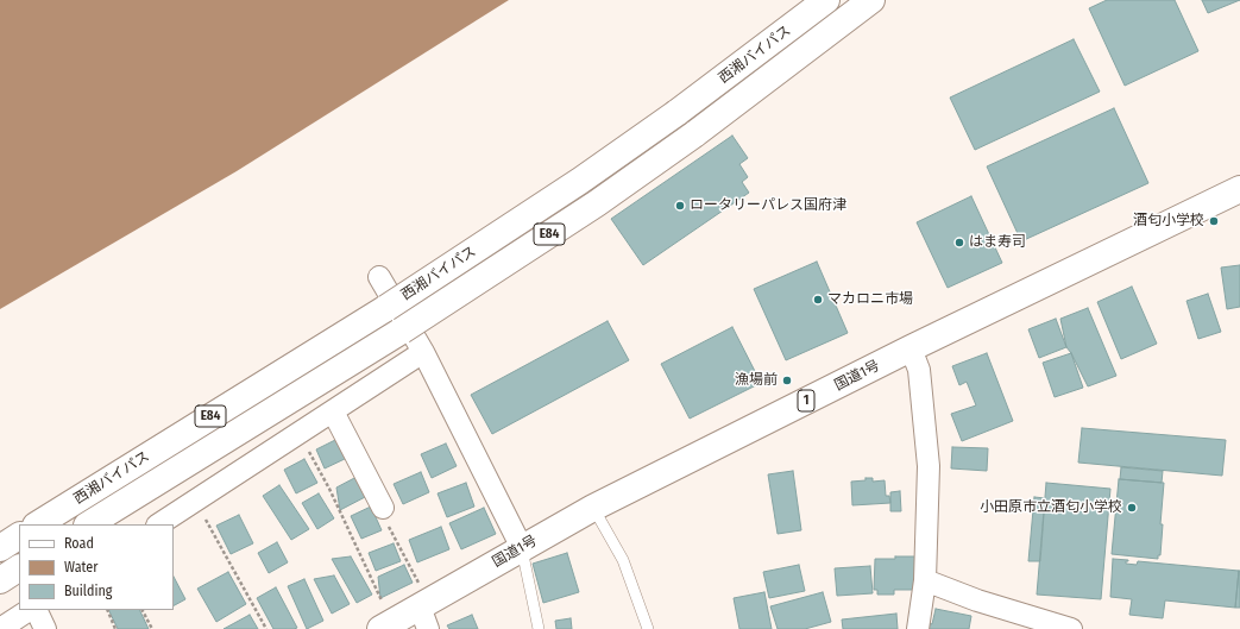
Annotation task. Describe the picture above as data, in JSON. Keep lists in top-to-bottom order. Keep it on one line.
{"streets":{"highway":["西湘バイパス","E84","国道1号","1"]},"places":["ロータリーパレス国府津","酒匂小学校","はま寿司","マカロニ市場","漁場前","小田原市立酒匂小学校"],"legend":["Road","Water","Building"]}
